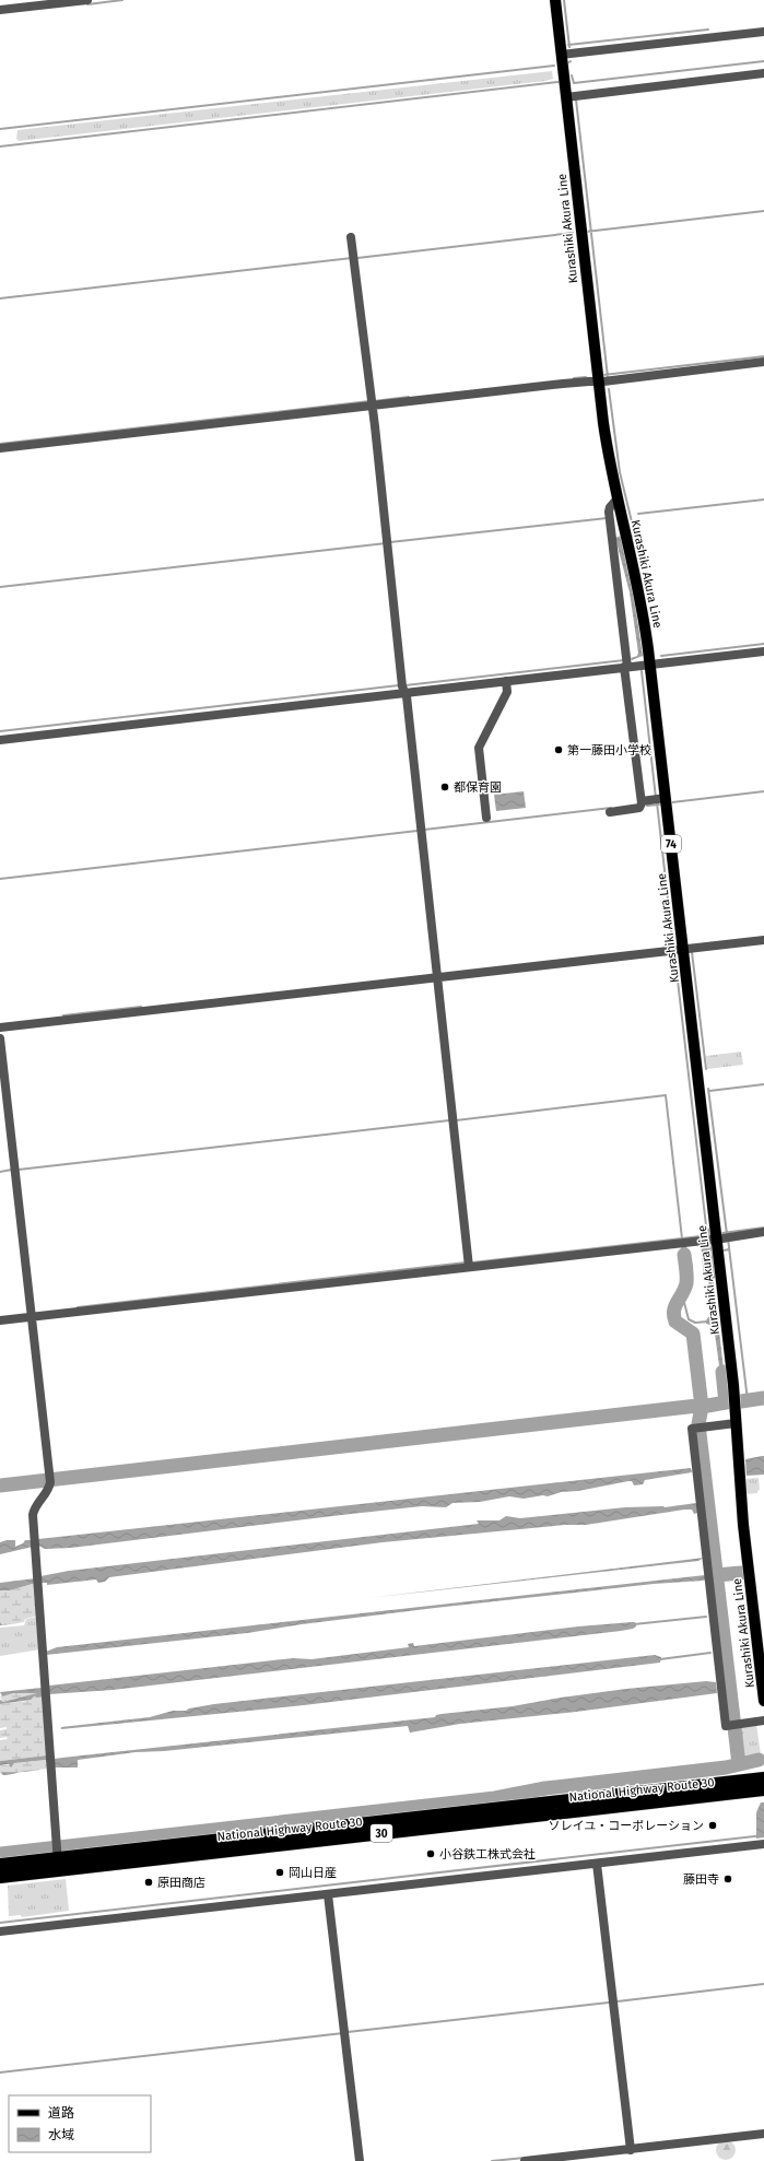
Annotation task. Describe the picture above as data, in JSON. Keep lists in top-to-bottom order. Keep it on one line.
{"streets":{"highway":["National Highway Route 30","30"],"main road":["Kurashiki Akura Line","74"]},"places":["第一藤田小学校","都保育園","ソレイユ・コーポレーション","小谷鉄工株式会社","岡山日産","藤田寺","原田商店"],"legend":["道路","水域"]}
